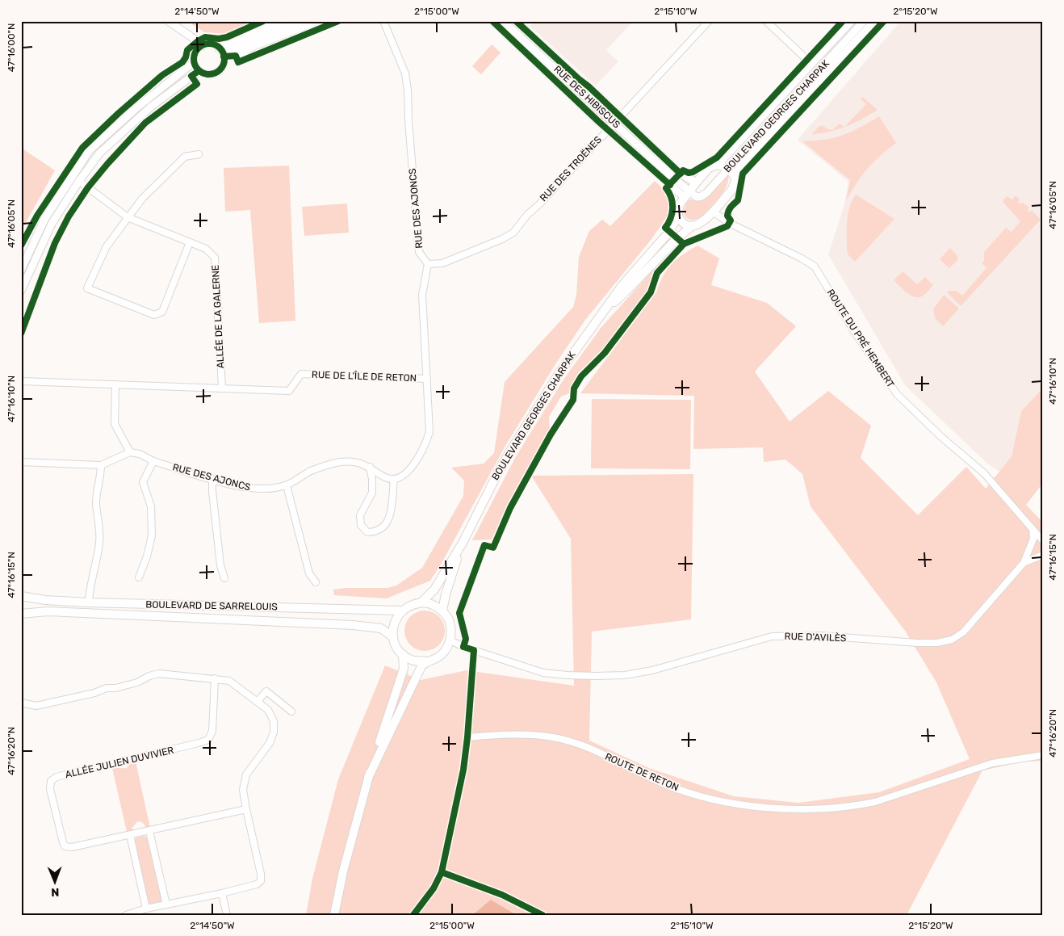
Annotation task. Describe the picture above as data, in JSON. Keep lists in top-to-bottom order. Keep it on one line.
{"streets":{"main road":["BOULEVARD GEORGES CHARPAK","BOULEVARD DE SARRELOUIS"],"street":["RUE DES HIBISCUS","RUE DES TROËNES","RUE DES AJONCS","ALLÉE DE LA GALERNE","ROUTE DU PRÉ HEMBERT","RUE DE L'ÎLE DE RETON","RUE D'AVILÈS","ALLÉE JULIEN DUVIVIER","ROUTE DE RETON"]},"crossings":[["RUE DES HIBISCUS","BOULEVARD GEORGES CHARPAK"],["RUE DES HIBISCUS","RUE DES TROËNES"],["BOULEVARD GEORGES CHARPAK","ROUTE DU PRÉ HEMBERT"],["RUE DES TROËNES","RUE DES AJONCS"],["ALLÉE DE LA GALERNE","RUE DE L'ÎLE DE RETON"],["ROUTE DU PRÉ HEMBERT","RUE D'AVILÈS"],["RUE D'AVILÈS","ROUTE DE RETON"]],"north":"bottom","coordinates":["2°14'50\"W","2°15'00\"W","2°15'10\"W","2°15'20\"W","47°16'00\"N","47°16'05\"N","47°16'10\"N","47°16'15\"N","47°16'20\"N"]}
